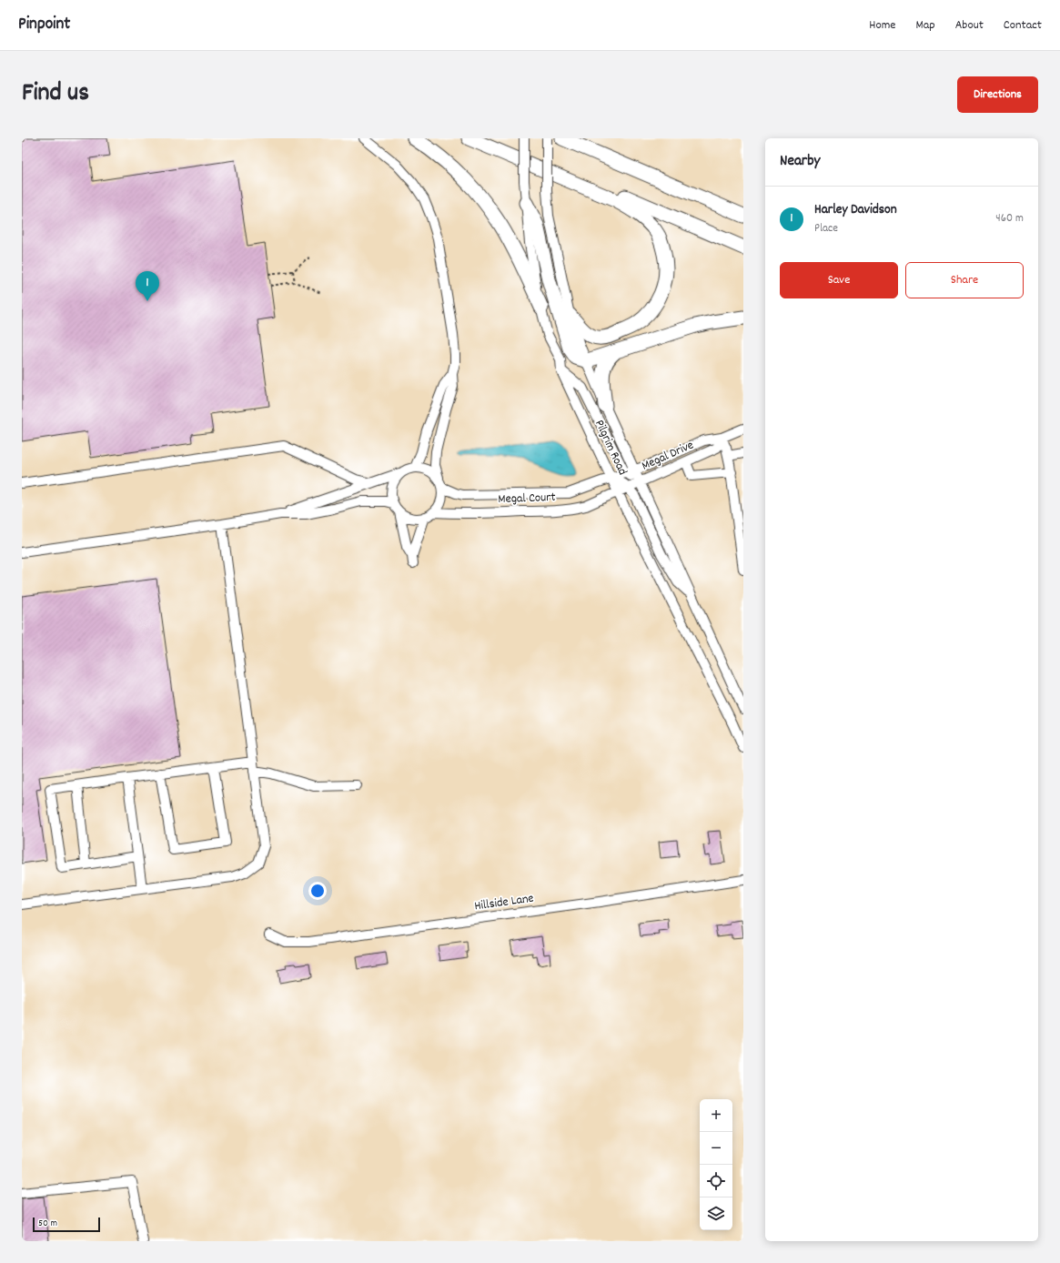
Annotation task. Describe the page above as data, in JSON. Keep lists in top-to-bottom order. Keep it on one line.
{"streets":{"street":["Pilgrim Road","Megal Drive","Megal Court","Hillside Lane"]},"crossings":[["Pilgrim Road","Megal Drive"],["Pilgrim Road","Megal Court"],["Megal Drive","Megal Court"]],"scale_bar":"50 m","page":{"header":"Pinpoint","nav":["Home","Map","About","Contact"],"title":"Find us","buttons":["Directions",["Save","Share"]],"heading":"Nearby","list":[{"mark":"1","name":"Harley Davidson","note":"Place","value":"460 m"}],"pins":"1","map_buttons":["+","−"],"scale":"50 m"}}
